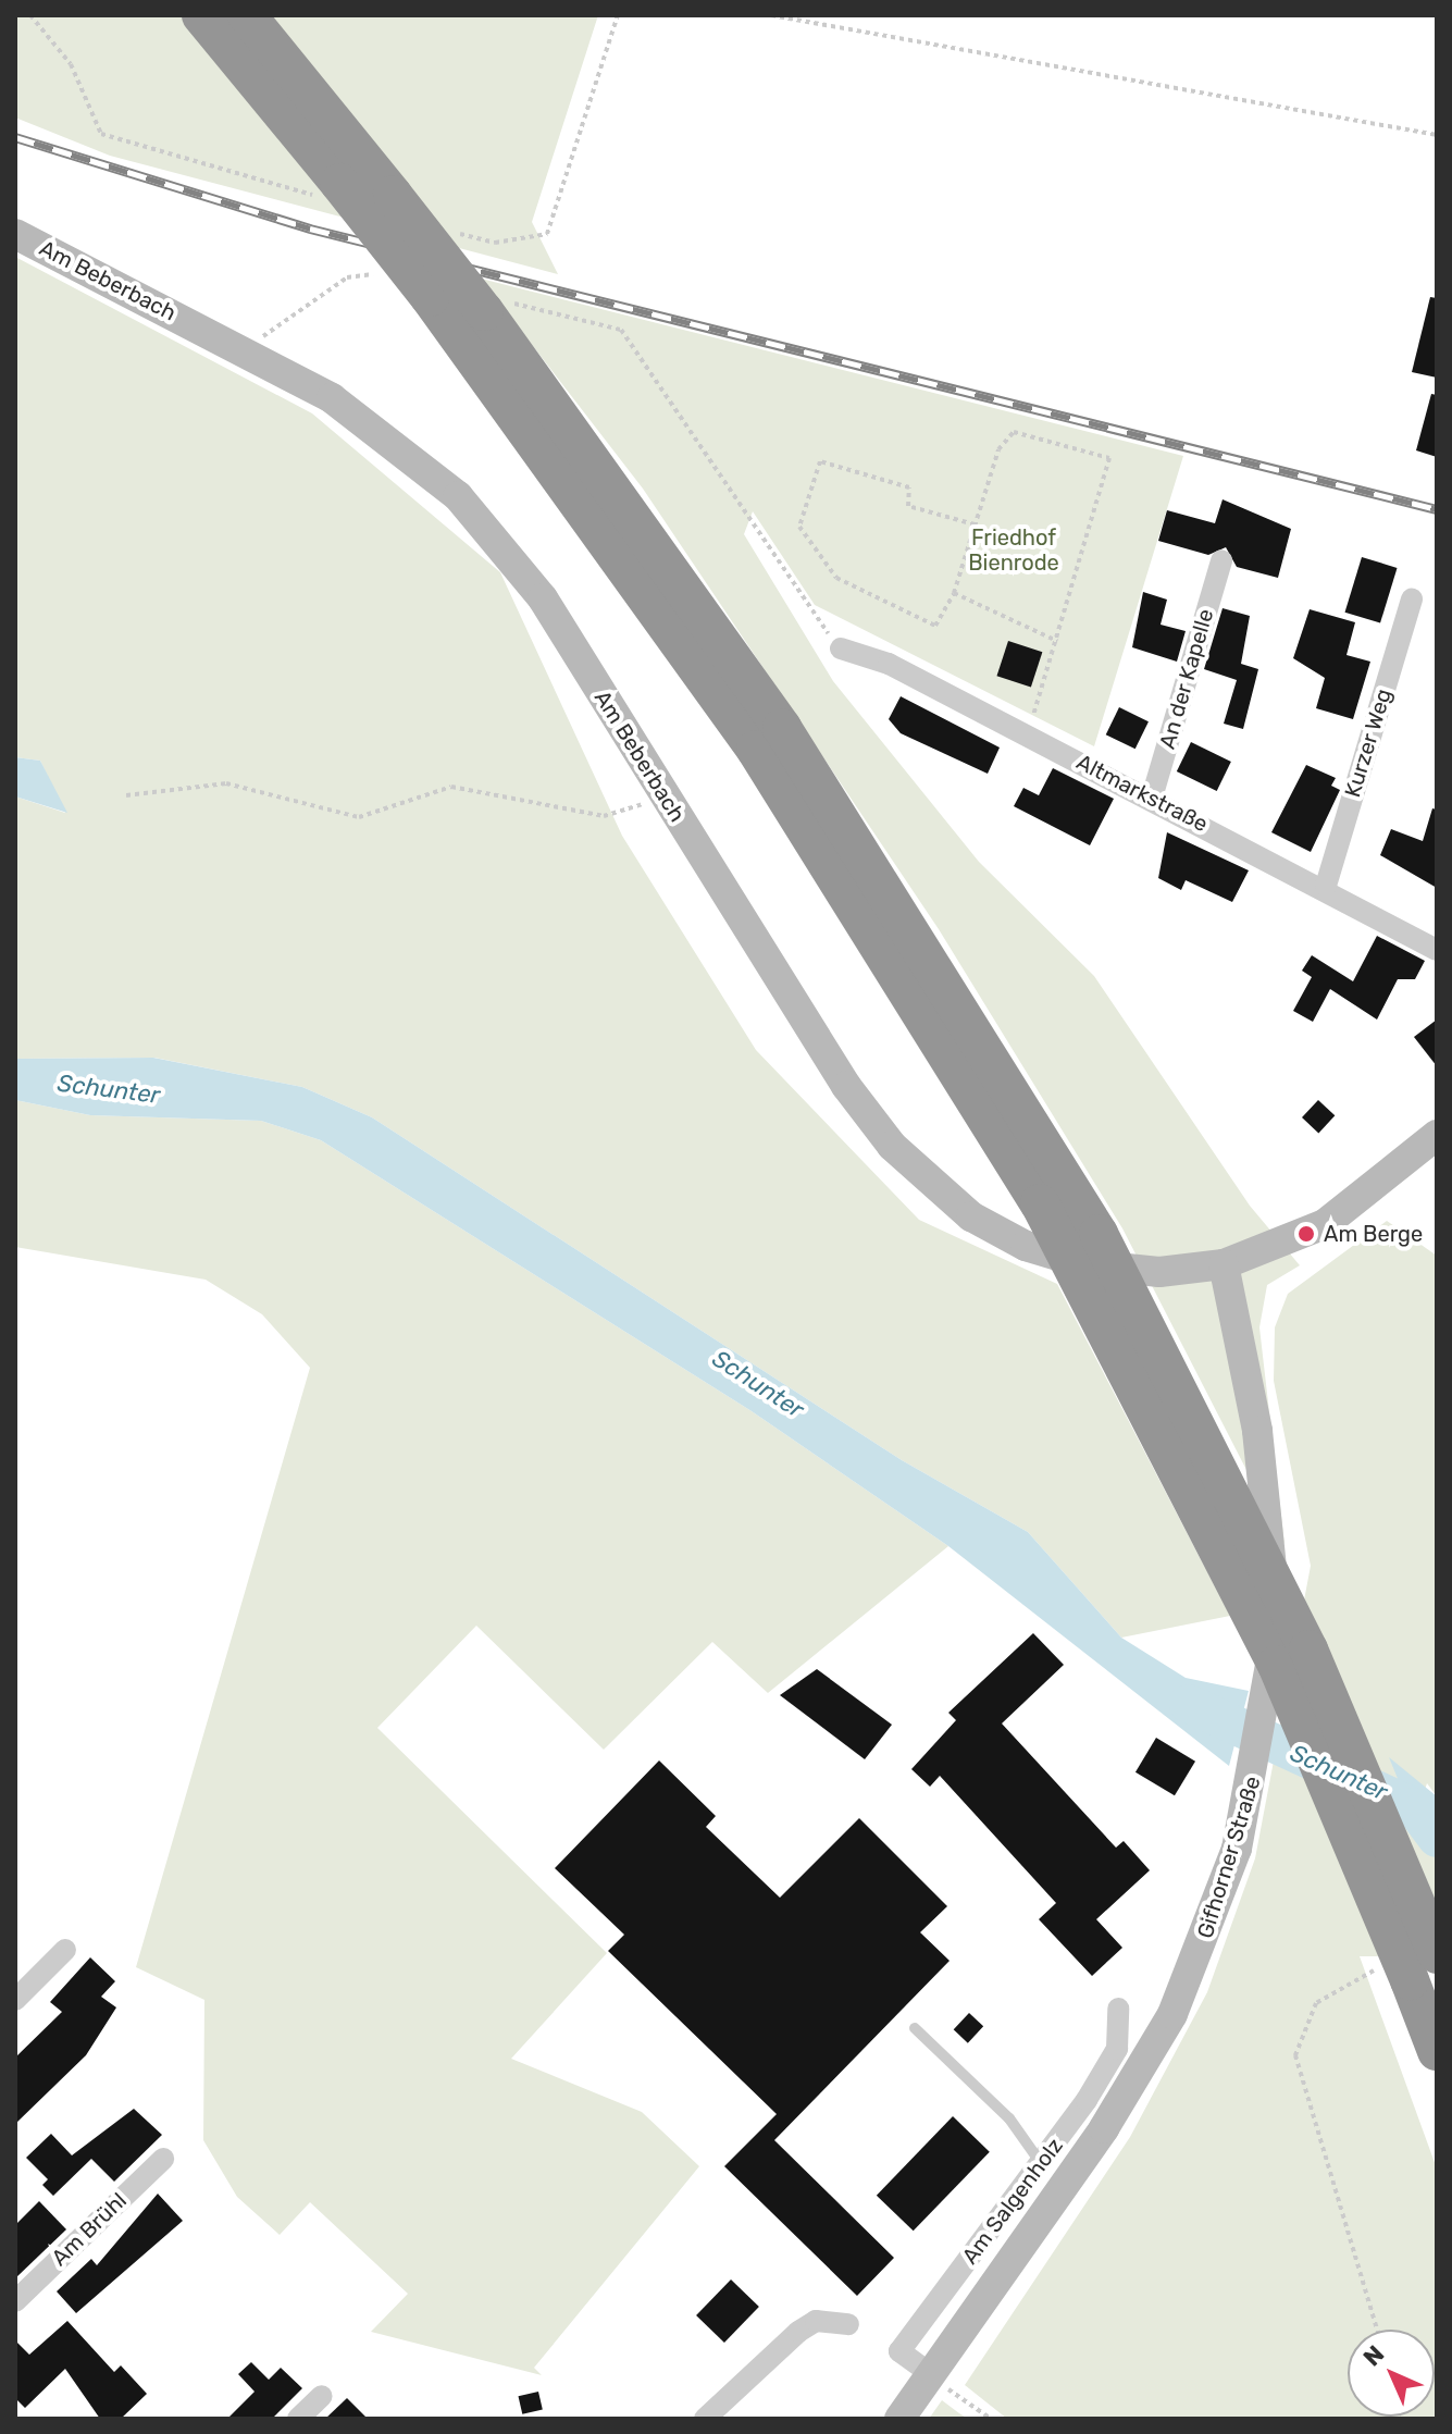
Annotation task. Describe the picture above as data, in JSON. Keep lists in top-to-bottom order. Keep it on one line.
{"streets":{"main road":["Am Beberbach","Gifhorner Straße"],"street":["An der Kapelle","Kurzer Weg","Altmarkstraße","Am Salgenholz","Am Brühl"]},"crossings":[["Am Beberbach","Gifhorner Straße"],["An der Kapelle","Altmarkstraße"],["Kurzer Weg","Altmarkstraße"],["Gifhorner Straße","Am Salgenholz"]],"water":["Schunter"],"parks":["Friedhof Bienrode"],"places":["Am Berge"],"north":"top left"}
